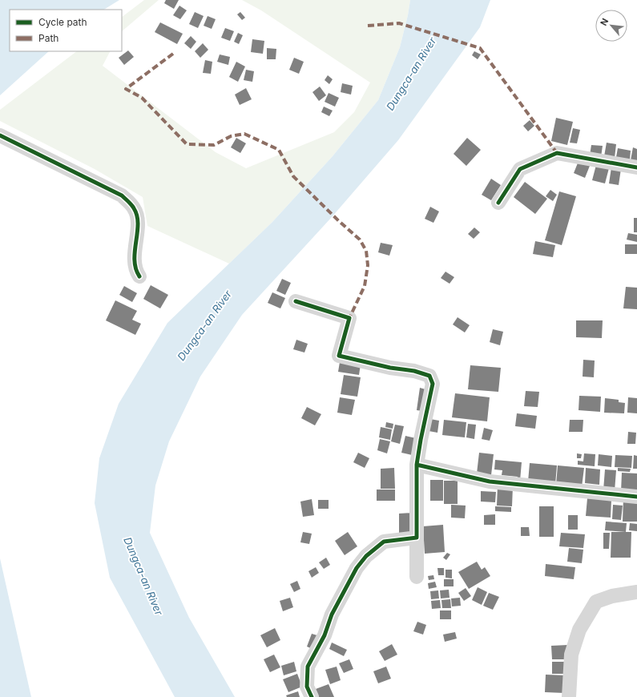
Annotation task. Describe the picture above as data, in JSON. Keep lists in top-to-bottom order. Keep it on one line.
{"water":["Dungca-an River"],"legend":["Cycle path","Path"],"north":"top left"}
